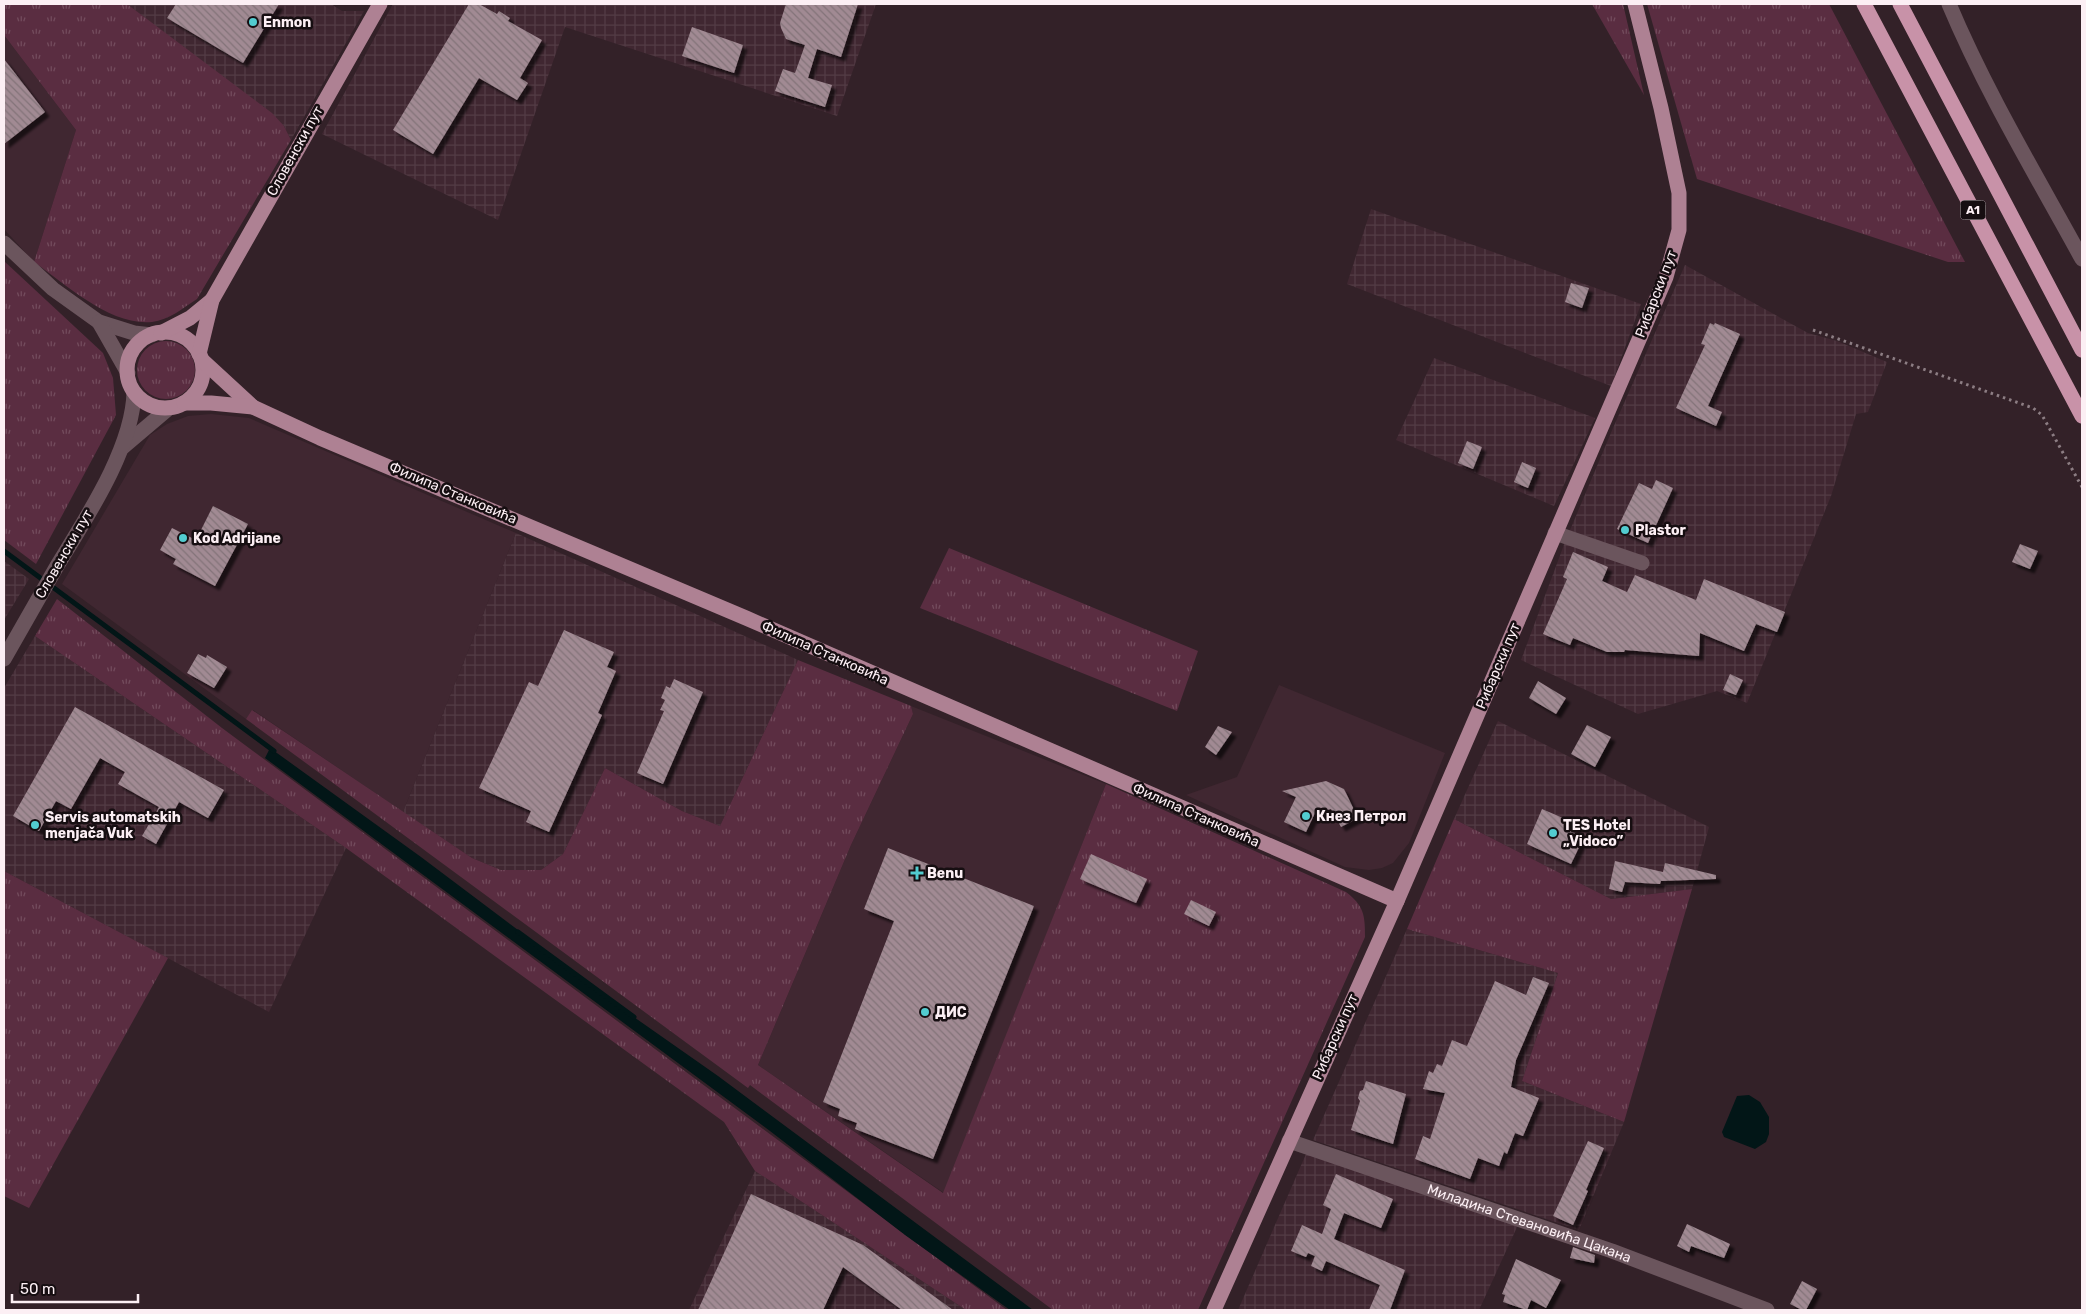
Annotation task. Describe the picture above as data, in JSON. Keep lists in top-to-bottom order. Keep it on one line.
{"streets":{"highway":["A1"],"main road":["Словенски пут","Рибарски пут","Филипа Станковића"],"street":["Миладина Стевановића Цакана"]},"crossings":[["Словенски пут","Филипа Станковића"],["Рибарски пут","Филипа Станковића"],["Рибарски пут","Миладина Стевановића Цакана"]],"places":{"other":["Enmon","Plastor","Kod Adrijane","Кнез Петрол","Servis automatskih menjača Vuk","TES Hotel „Vidoco”","ДИС"],"health":["Benu"]},"scale_bar":"50 m"}
